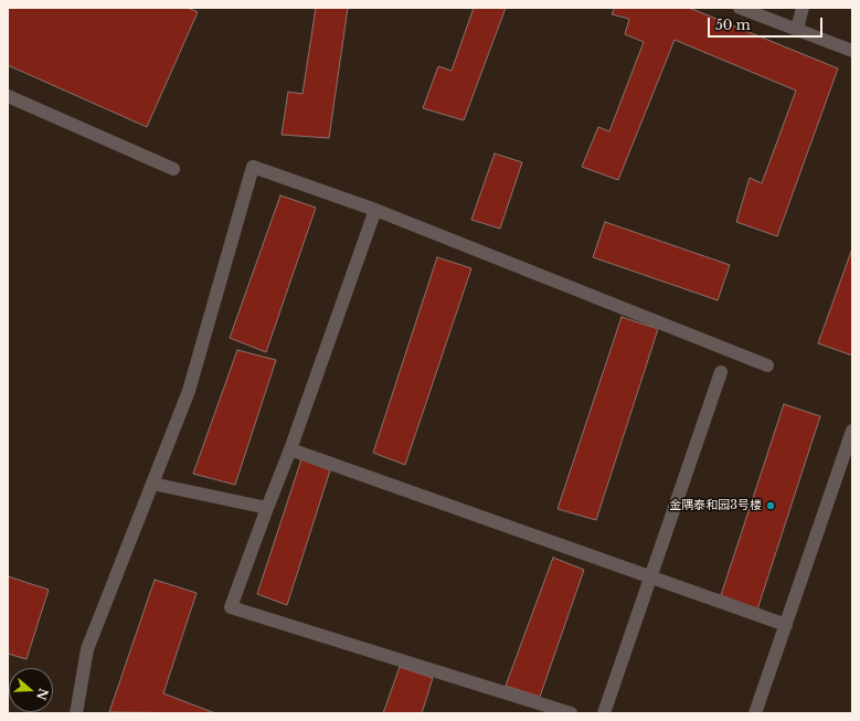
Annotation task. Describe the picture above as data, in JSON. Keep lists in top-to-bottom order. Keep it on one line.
{"places":["金隅泰和园3号楼"],"scale_bar":"50 m","north":"right"}
